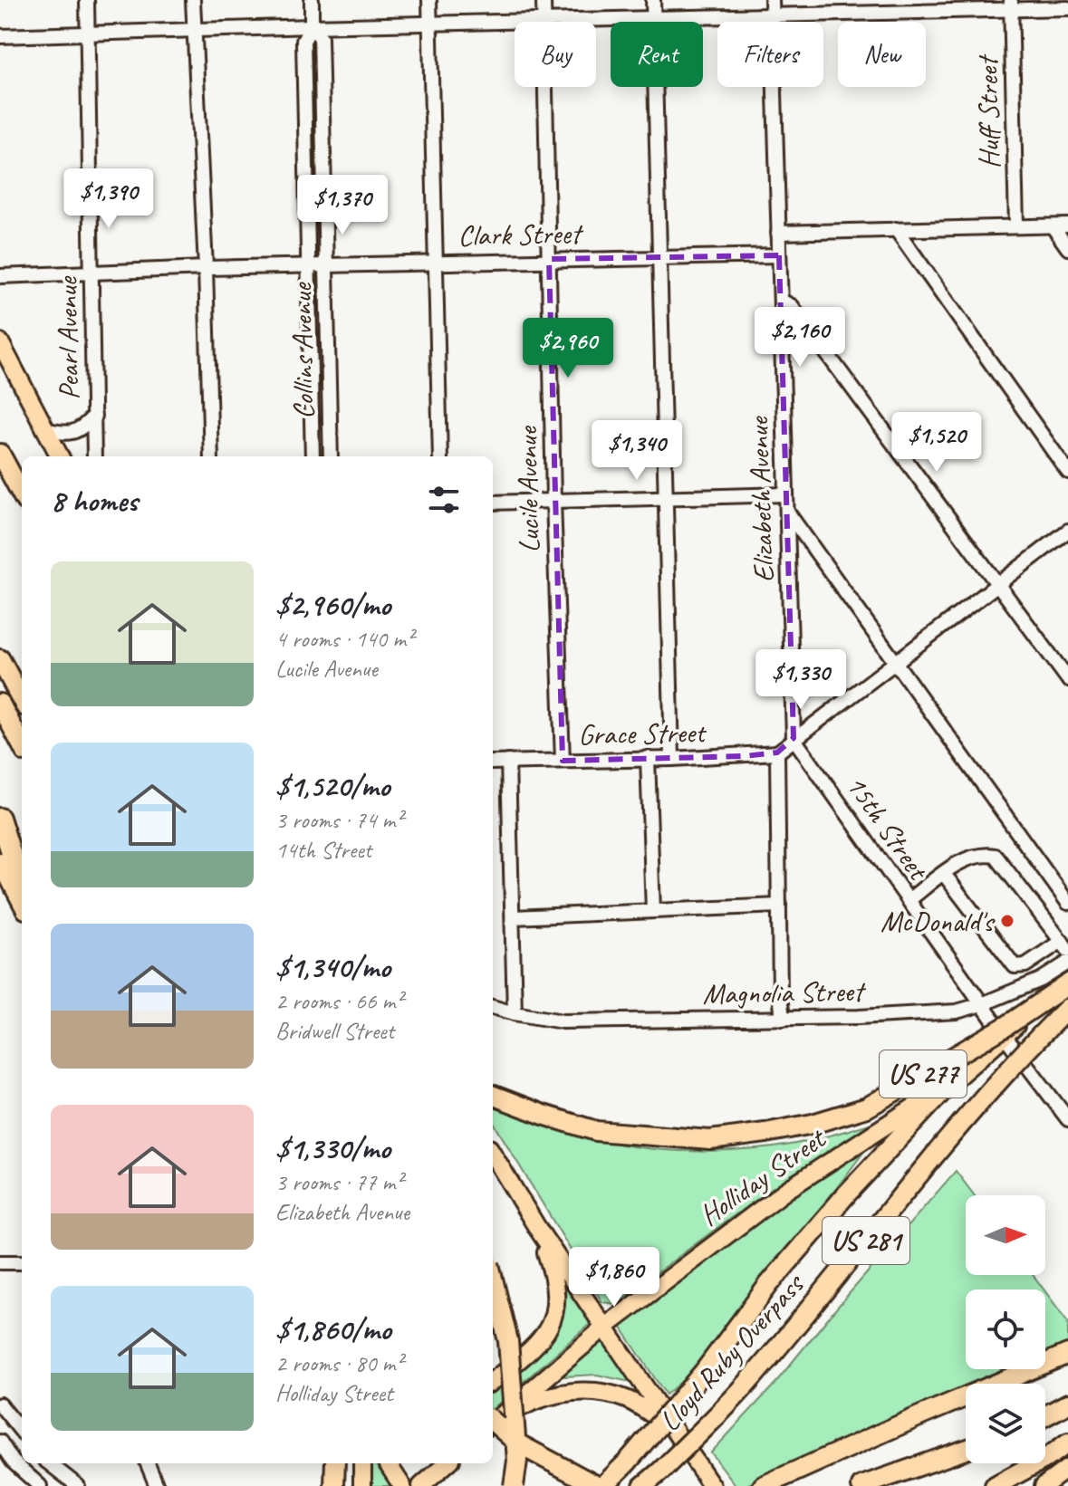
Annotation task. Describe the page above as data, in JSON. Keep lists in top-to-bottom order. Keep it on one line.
{"streets":{"highway":["US 277","US 281","Lloyd Ruby Overpass"],"main road":["Holliday Street"],"street":["Huff Street","Clark Street","Pearl Avenue","Collins Avenue","Lucile Avenue","Elizabeth Avenue","Grace Street","15th Street","Magnolia Street"]},"crossings":[["Clark Street","Pearl Avenue"],["Clark Street","Collins Avenue"],["Clark Street","Lucile Avenue"],["Clark Street","Elizabeth Avenue"],["Lucile Avenue","Grace Street"],["Elizabeth Avenue","15th Street"],["15th Street","Magnolia Street"],["15th Street","Holliday Street"]],"places":["McDonald's"],"north":"right","page":{"chip":["Buy","Rent","Filters","New"],"price":["$1,390","$1,370","$2,160","$2,960","$1,520","$1,340","$1,330","$1,860"],"heading":"8 homes","list":[{"name":"$2,960/mo","note":"4 rooms · 140 m² · Lucile Avenue"},{"name":"$1,520/mo","note":"3 rooms · 74 m² · 14th Street"},{"name":"$1,340/mo","note":"2 rooms · 66 m² · Bridwell Street"},{"name":"$1,330/mo","note":"3 rooms · 77 m² · Elizabeth Avenue"},{"name":"$1,860/mo","note":"2 rooms · 80 m² · Holliday Street"}]}}
